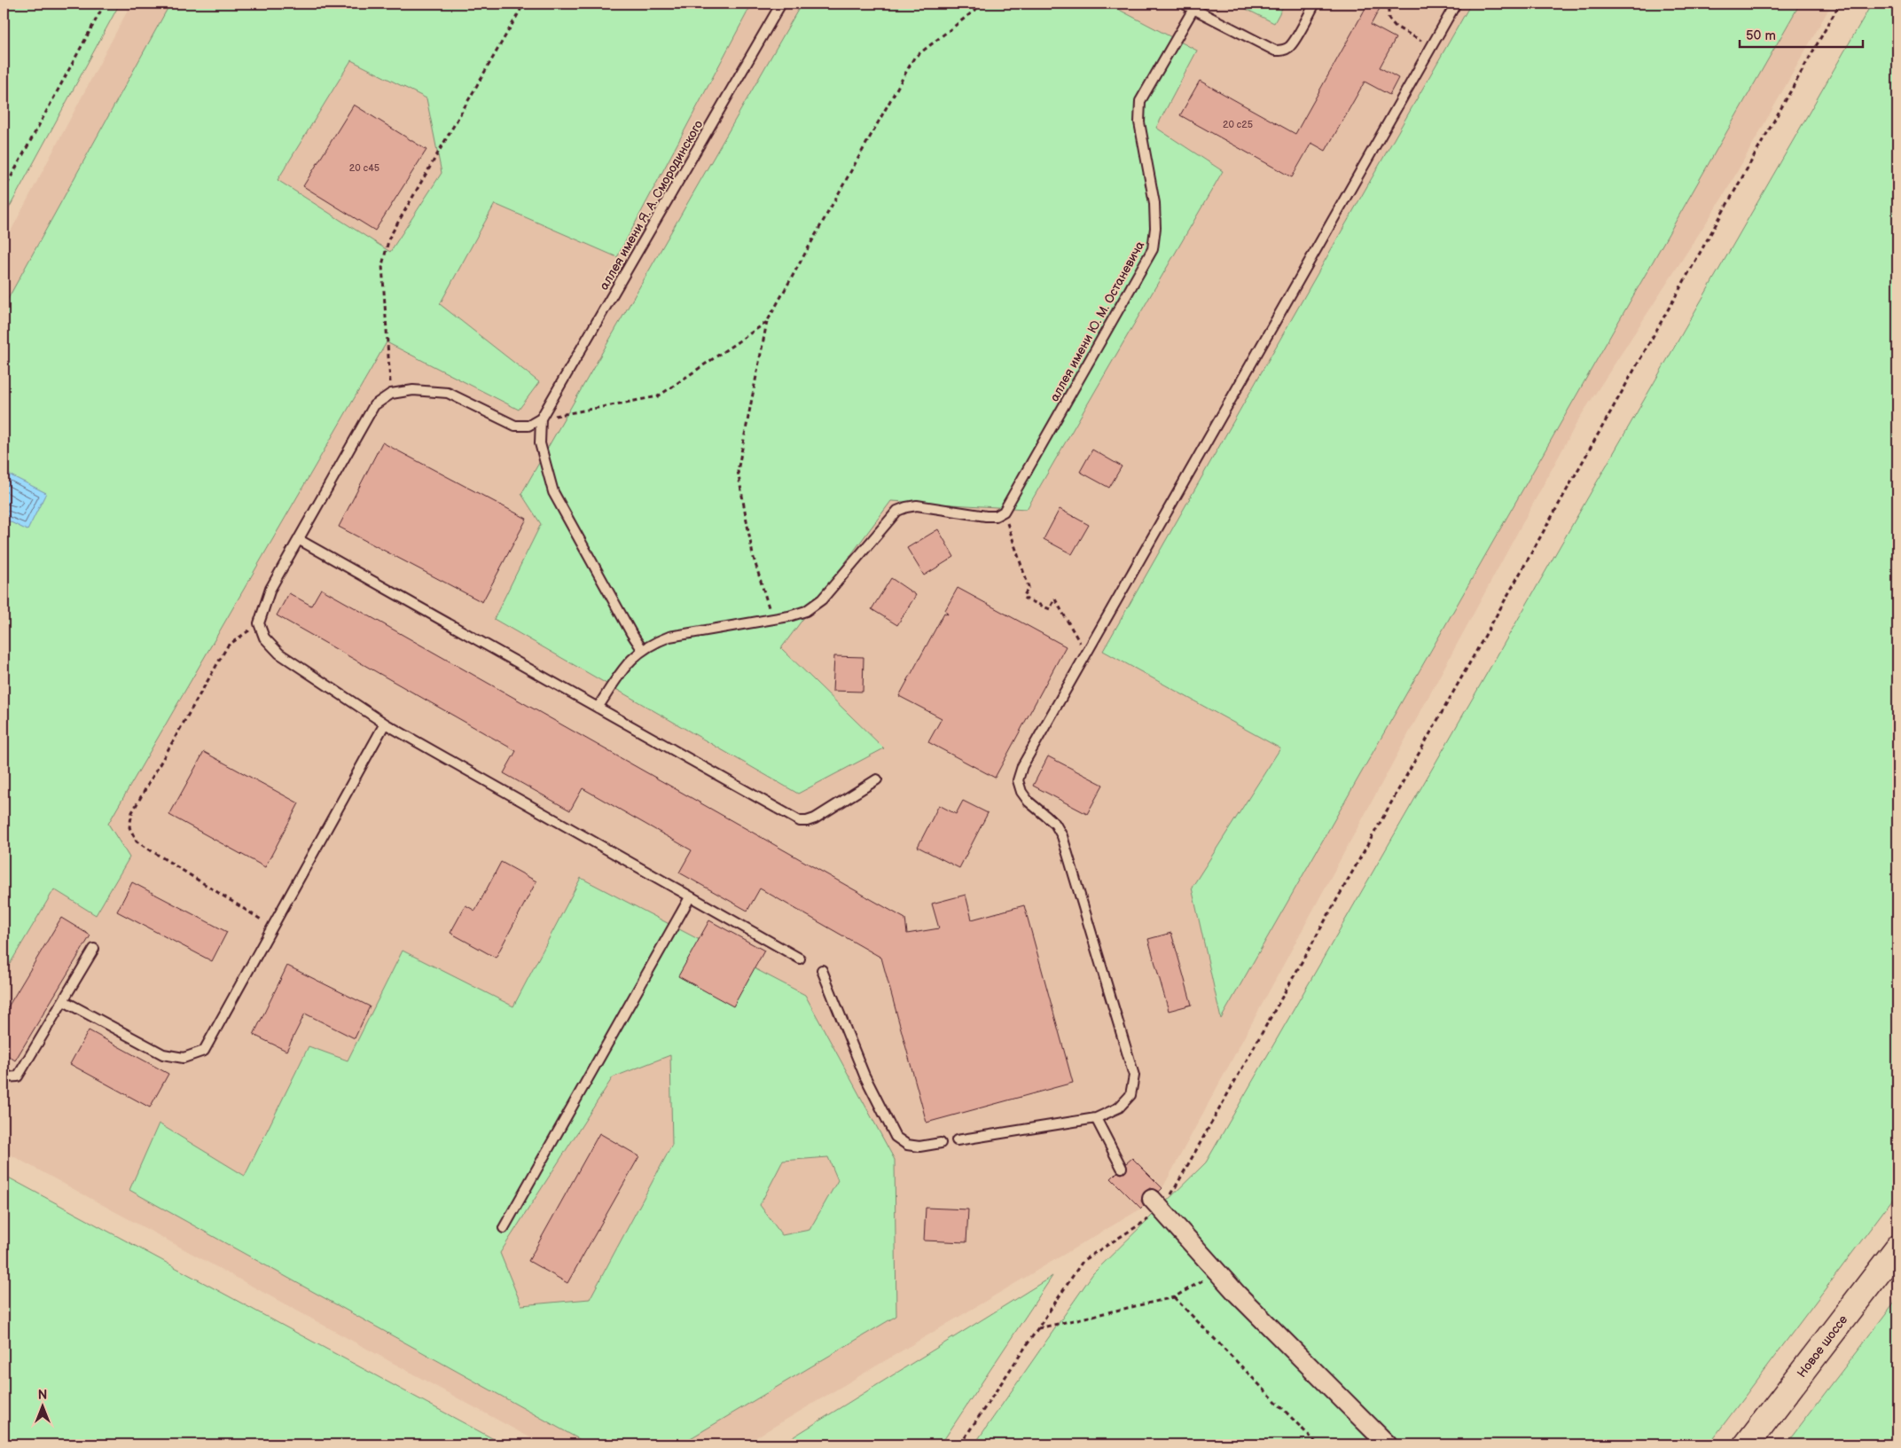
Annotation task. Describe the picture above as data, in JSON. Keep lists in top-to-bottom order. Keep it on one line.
{"streets":{"main road":["Новое шоссе"],"lane":["аллея имени Я. А. Смородинского","аллея имени Ю. М. Останевича"]},"house_numbers":["20 с25","20 с45"],"scale_bar":"50 m","north":"top"}
